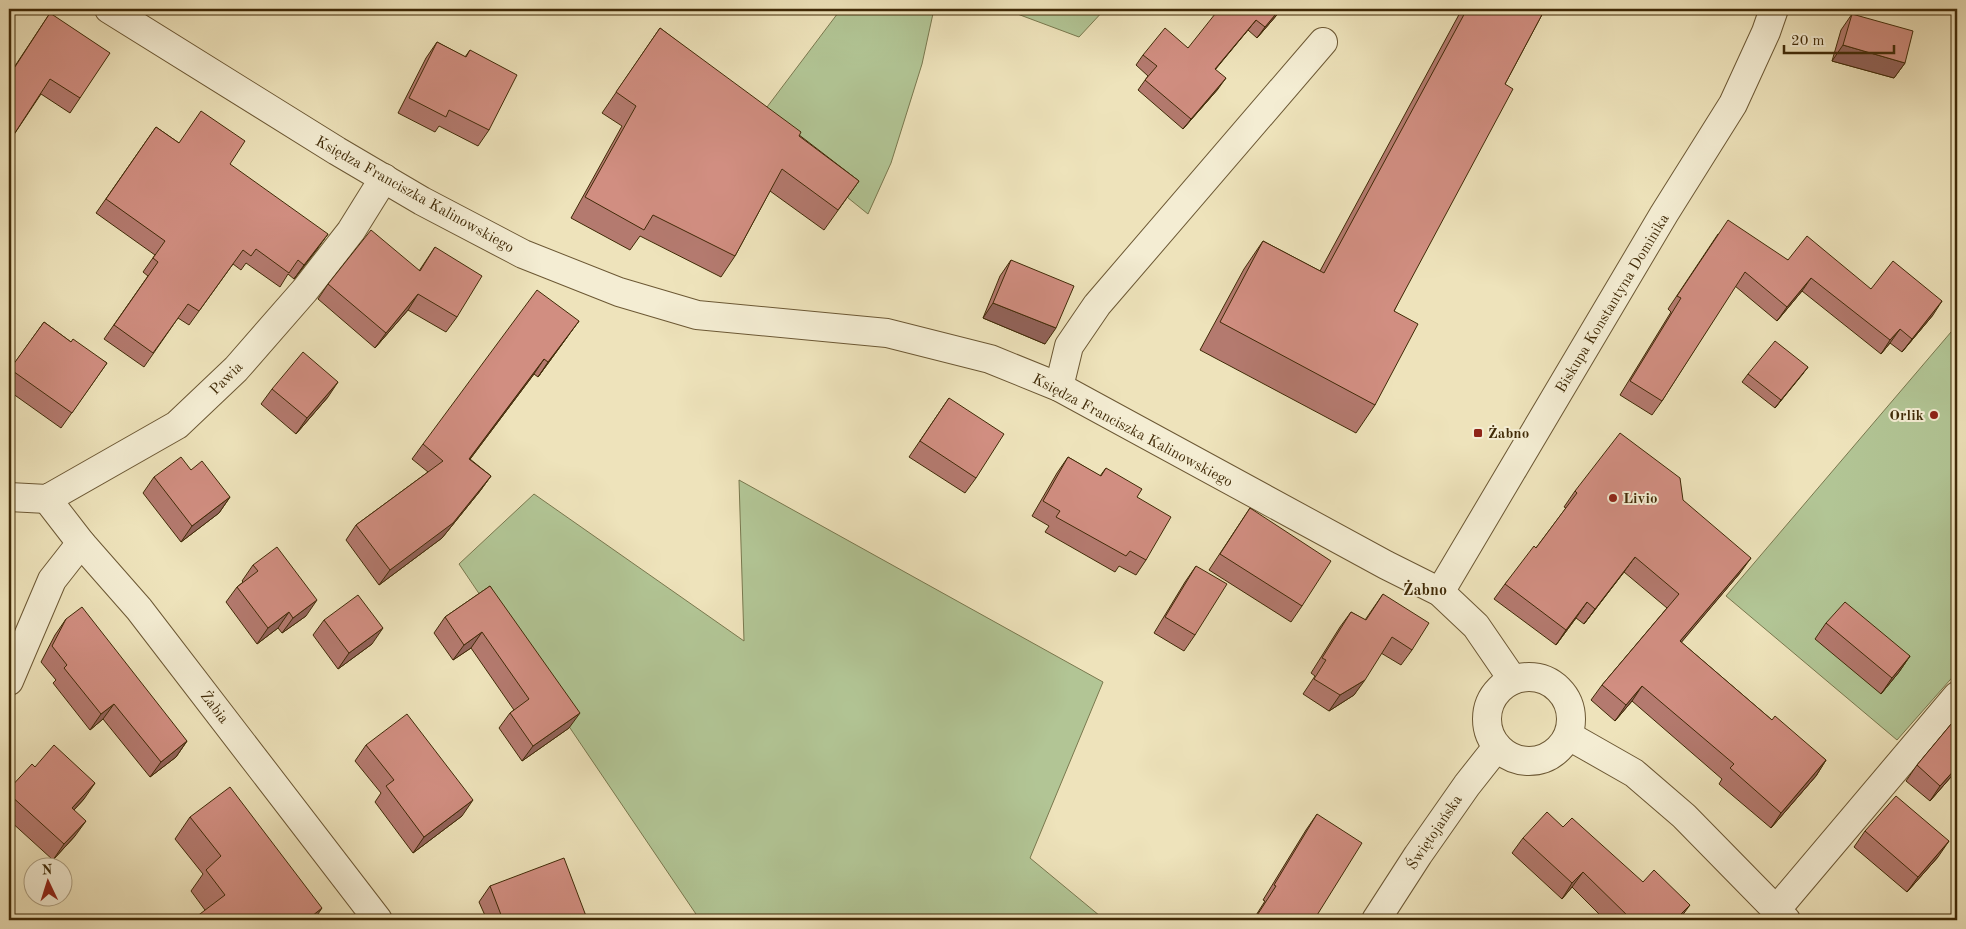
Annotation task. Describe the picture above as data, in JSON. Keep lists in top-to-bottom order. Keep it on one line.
{"streets":{"street":["Księdza Franciszka Kalinowskiego","Biskupa Konstantyna Dominika","Pawia","Żabia","Świętojańska"]},"crossings":[["Księdza Franciszka Kalinowskiego","Biskupa Konstantyna Dominika"],["Księdza Franciszka Kalinowskiego","Pawia"],["Księdza Franciszka Kalinowskiego","Świętojańska"],["Pawia","Żabia"]],"districts":["Żabno"],"places":{"other":["Orlik","Livio"],"transit":["Żabno"]},"scale_bar":"20 m","north":"top"}
